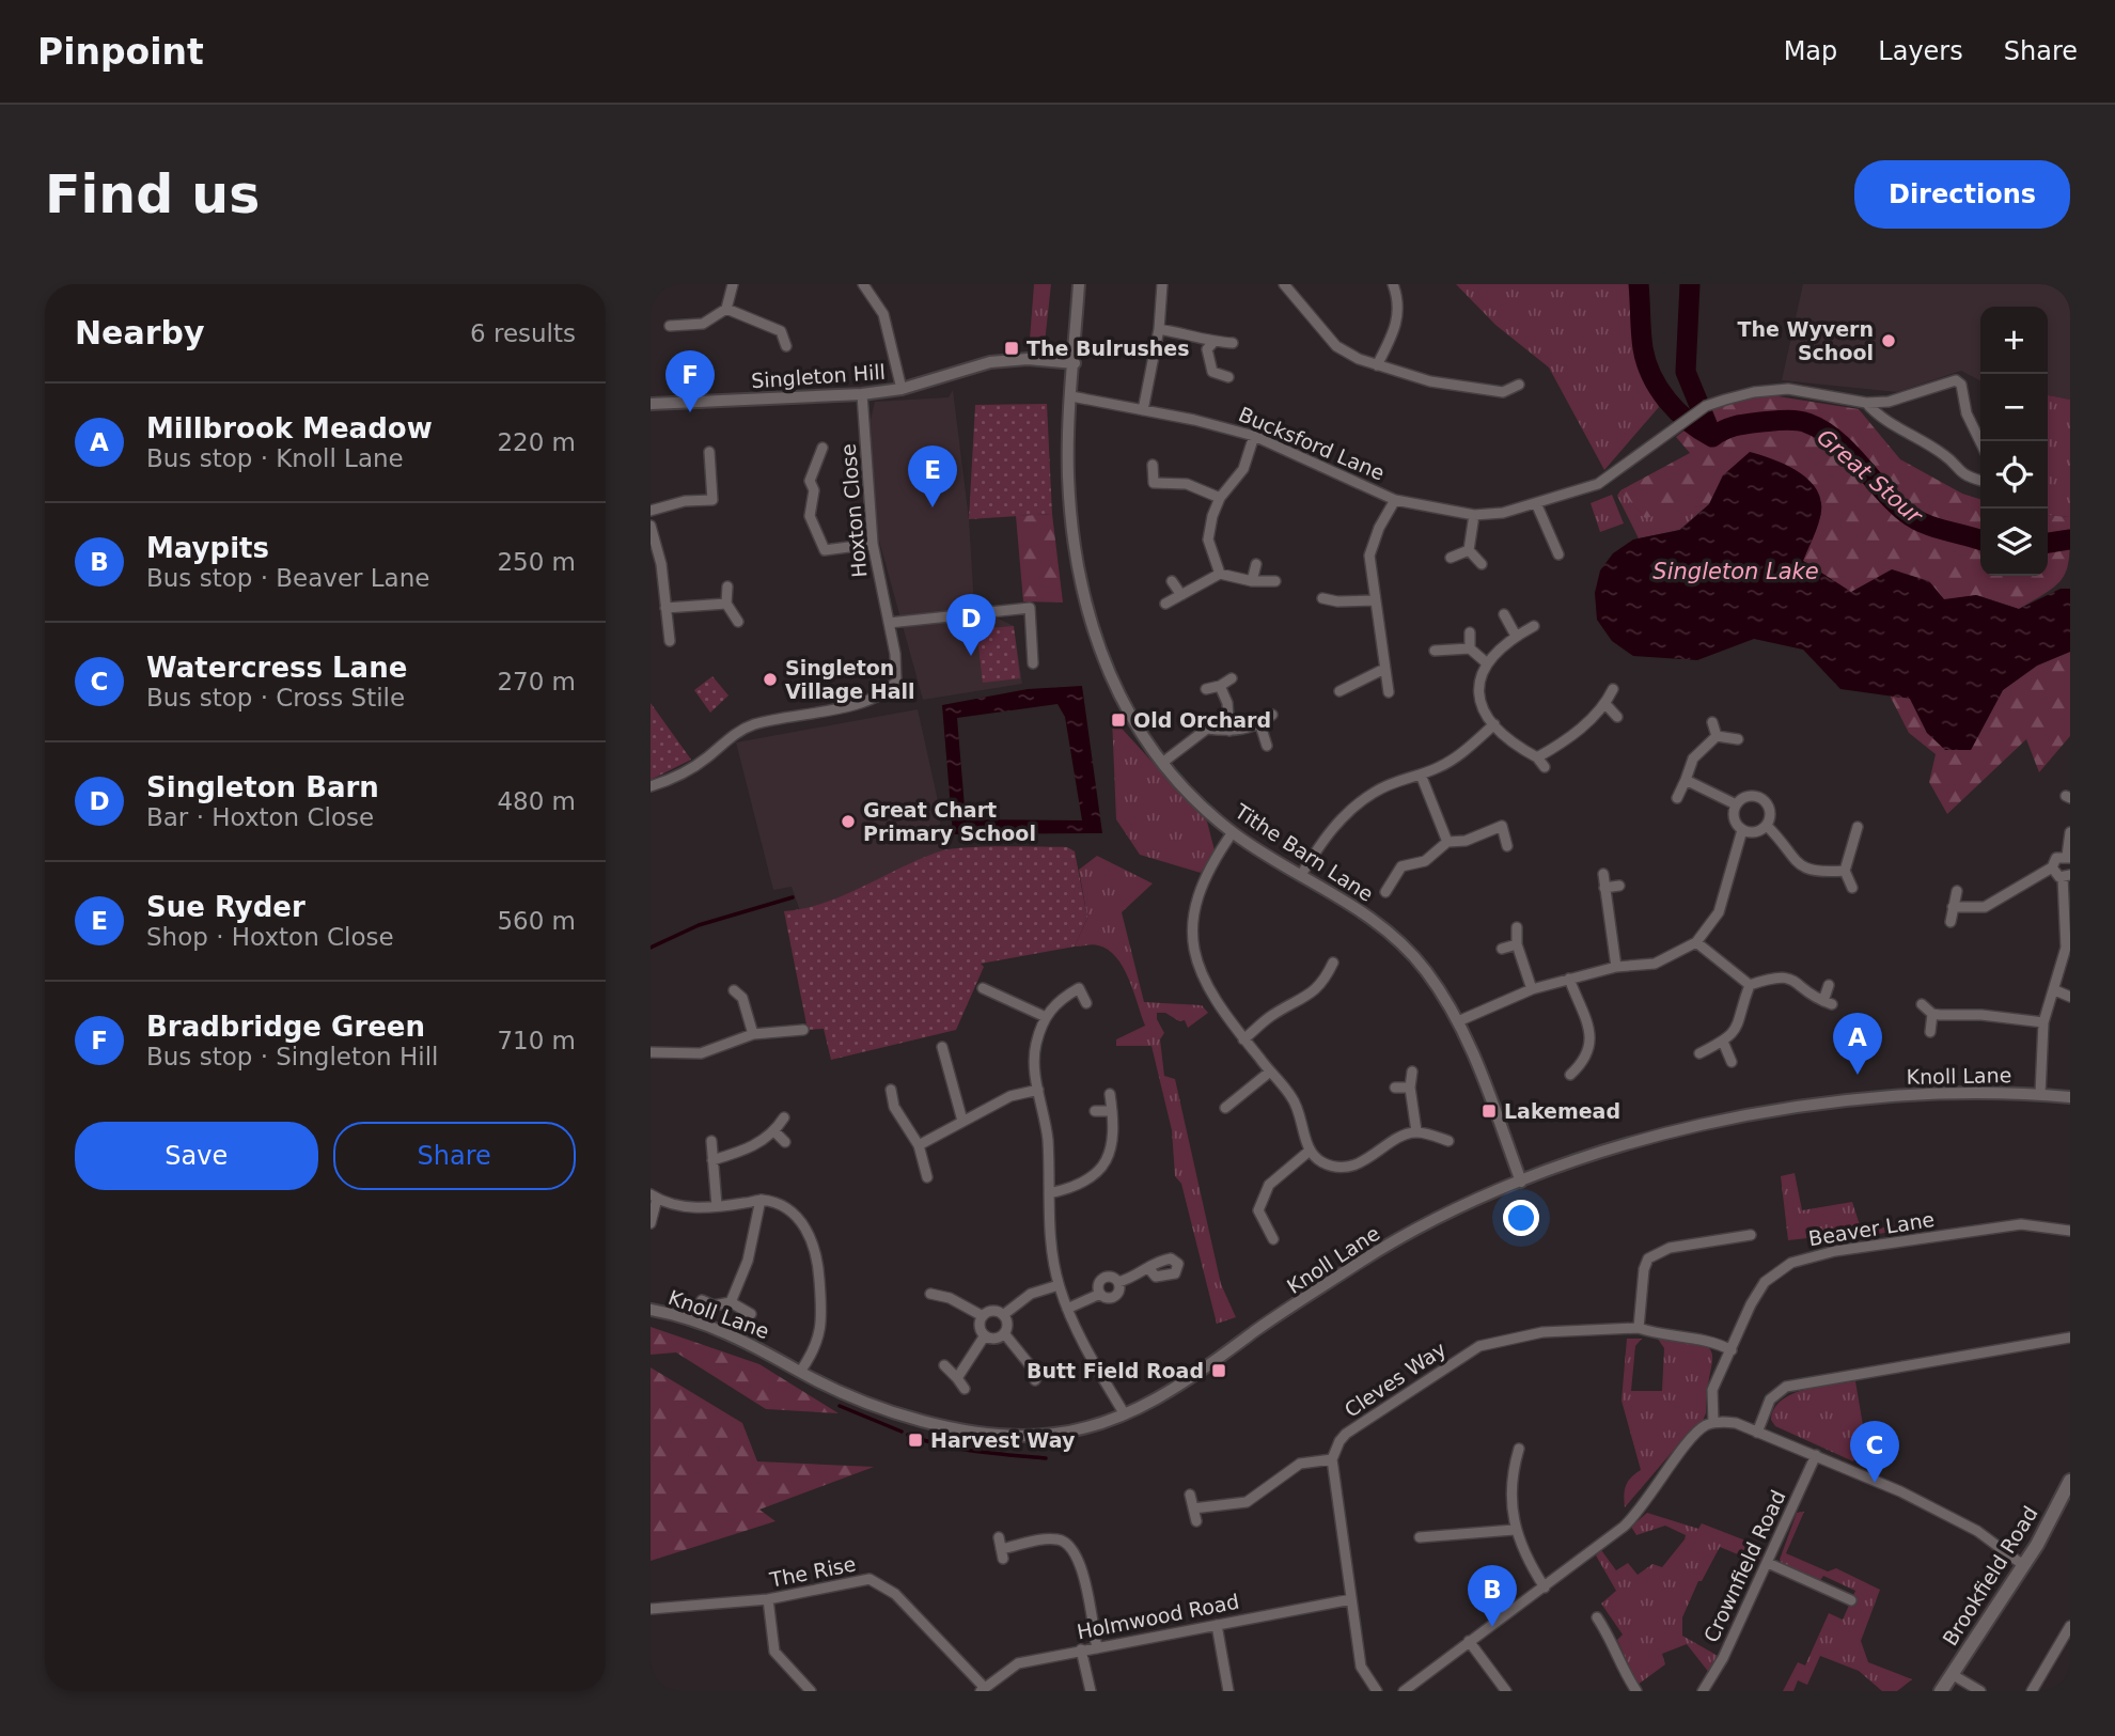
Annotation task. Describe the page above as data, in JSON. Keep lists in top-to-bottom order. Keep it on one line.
{"streets":{"main road":["Brookfield Road"],"street":["Singleton Hill","Bucksford Lane","Hoxton Close","Tithe Barn Lane","Knoll Lane","Beaver Lane","Cleves Way","Crownfield Road","The Rise","Holmwood Road"]},"crossings":[["Singleton Hill","Hoxton Close"],["Singleton Hill","Tithe Barn Lane"],["Bucksford Lane","Tithe Barn Lane"],["Tithe Barn Lane","Knoll Lane"],["Beaver Lane","Cleves Way"],["The Rise","Holmwood Road"]],"water":["Great Stour","Singleton Lake"],"places":{"other":["The Wyvern School","Singleton Village Hall","Great Chart Primary School"],"transit":["The Bulrushes","Old Orchard","Lakemead","Butt Field Road","Harvest Way"]},"page":{"header":"Pinpoint","nav":["Map","Layers","Share"],"buttons":["Directions",["Save","Share"]],"title":"Find us","heading":["Nearby","6 results"],"map_buttons":["+","−"],"pins":["F","E","D","A","C","B"],"list":[{"mark":"A","name":"Millbrook Meadow","note":"Bus stop · Knoll Lane","value":"220 m"},{"mark":"B","name":"Maypits","note":"Bus stop · Beaver Lane","value":"250 m"},{"mark":"C","name":"Watercress Lane","note":"Bus stop · Cross Stile","value":"270 m"},{"mark":"D","name":"Singleton Barn","note":"Bar · Hoxton Close","value":"480 m"},{"mark":"E","name":"Sue Ryder","note":"Shop · Hoxton Close","value":"560 m"},{"mark":"F","name":"Bradbridge Green","note":"Bus stop · Singleton Hill","value":"710 m"}]}}
